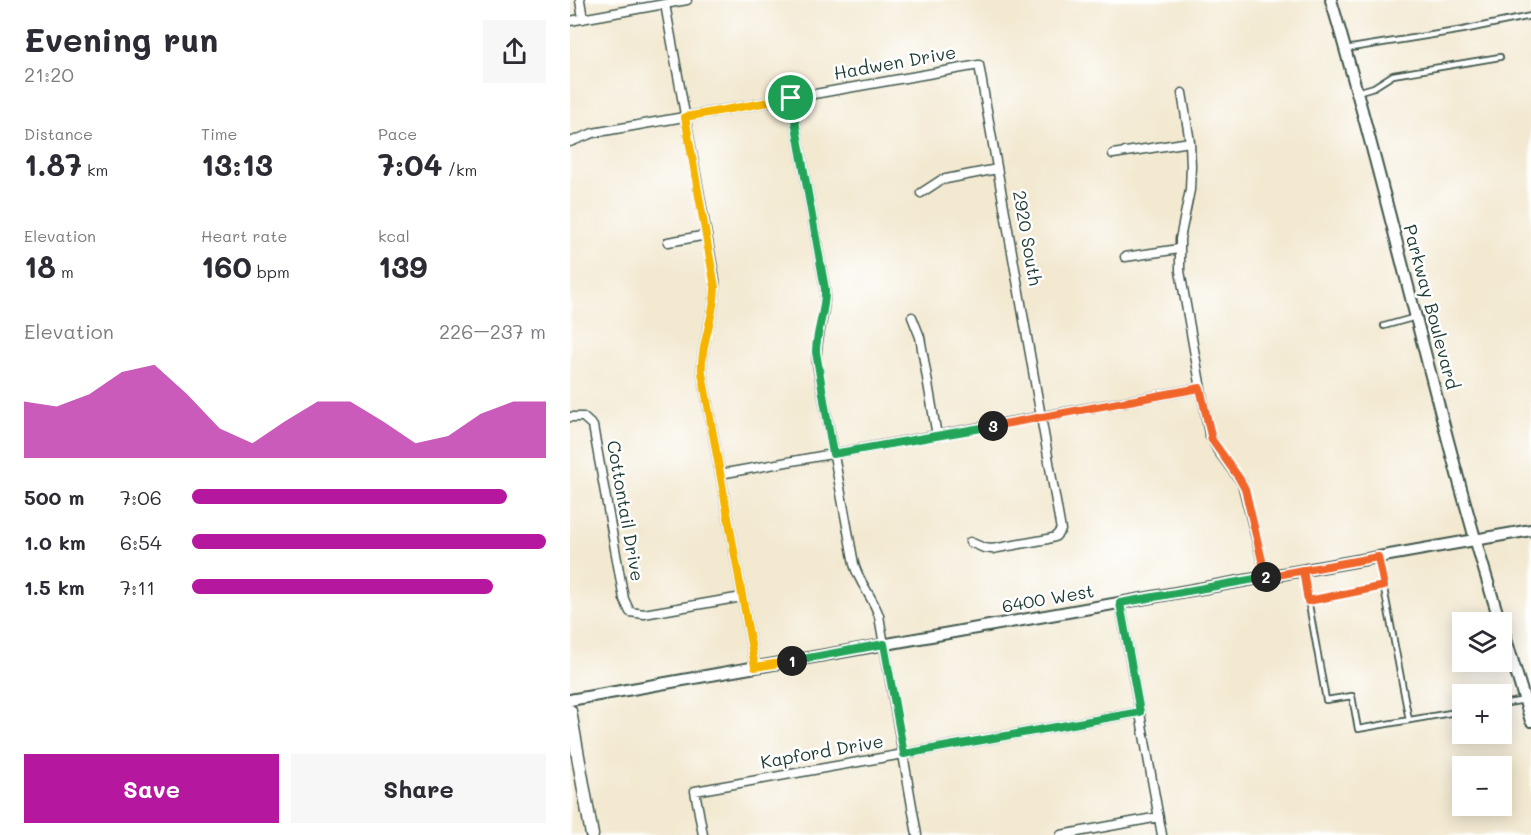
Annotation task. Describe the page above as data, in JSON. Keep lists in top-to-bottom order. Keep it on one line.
{"streets":{"street":["Hadwen Drive","2920 South","Parkway Boulevard","Cottontail Drive","6400 West","Kapford Drive"]},"crossings":[["Hadwen Drive","2920 South"],["Parkway Boulevard","6400 West"]],"page":{"heading":["Evening run","21:20"],"stats":[["Distance","1.87 km"],["Time","13:13"],["Pace","7:04 /km"],["Elevation","18 m"],["Heart rate","160 bpm"],["kcal","139"]],"chart":["Elevation","226–237 m"],"pins":["3","2","1"],"list":[{"name":"500 m","note":"7:06"},{"name":"1.0 km","note":"6:54"},{"name":"1.5 km","note":"7:11"}],"map_buttons":["+","−"],"buttons":["Save","Share"]}}
